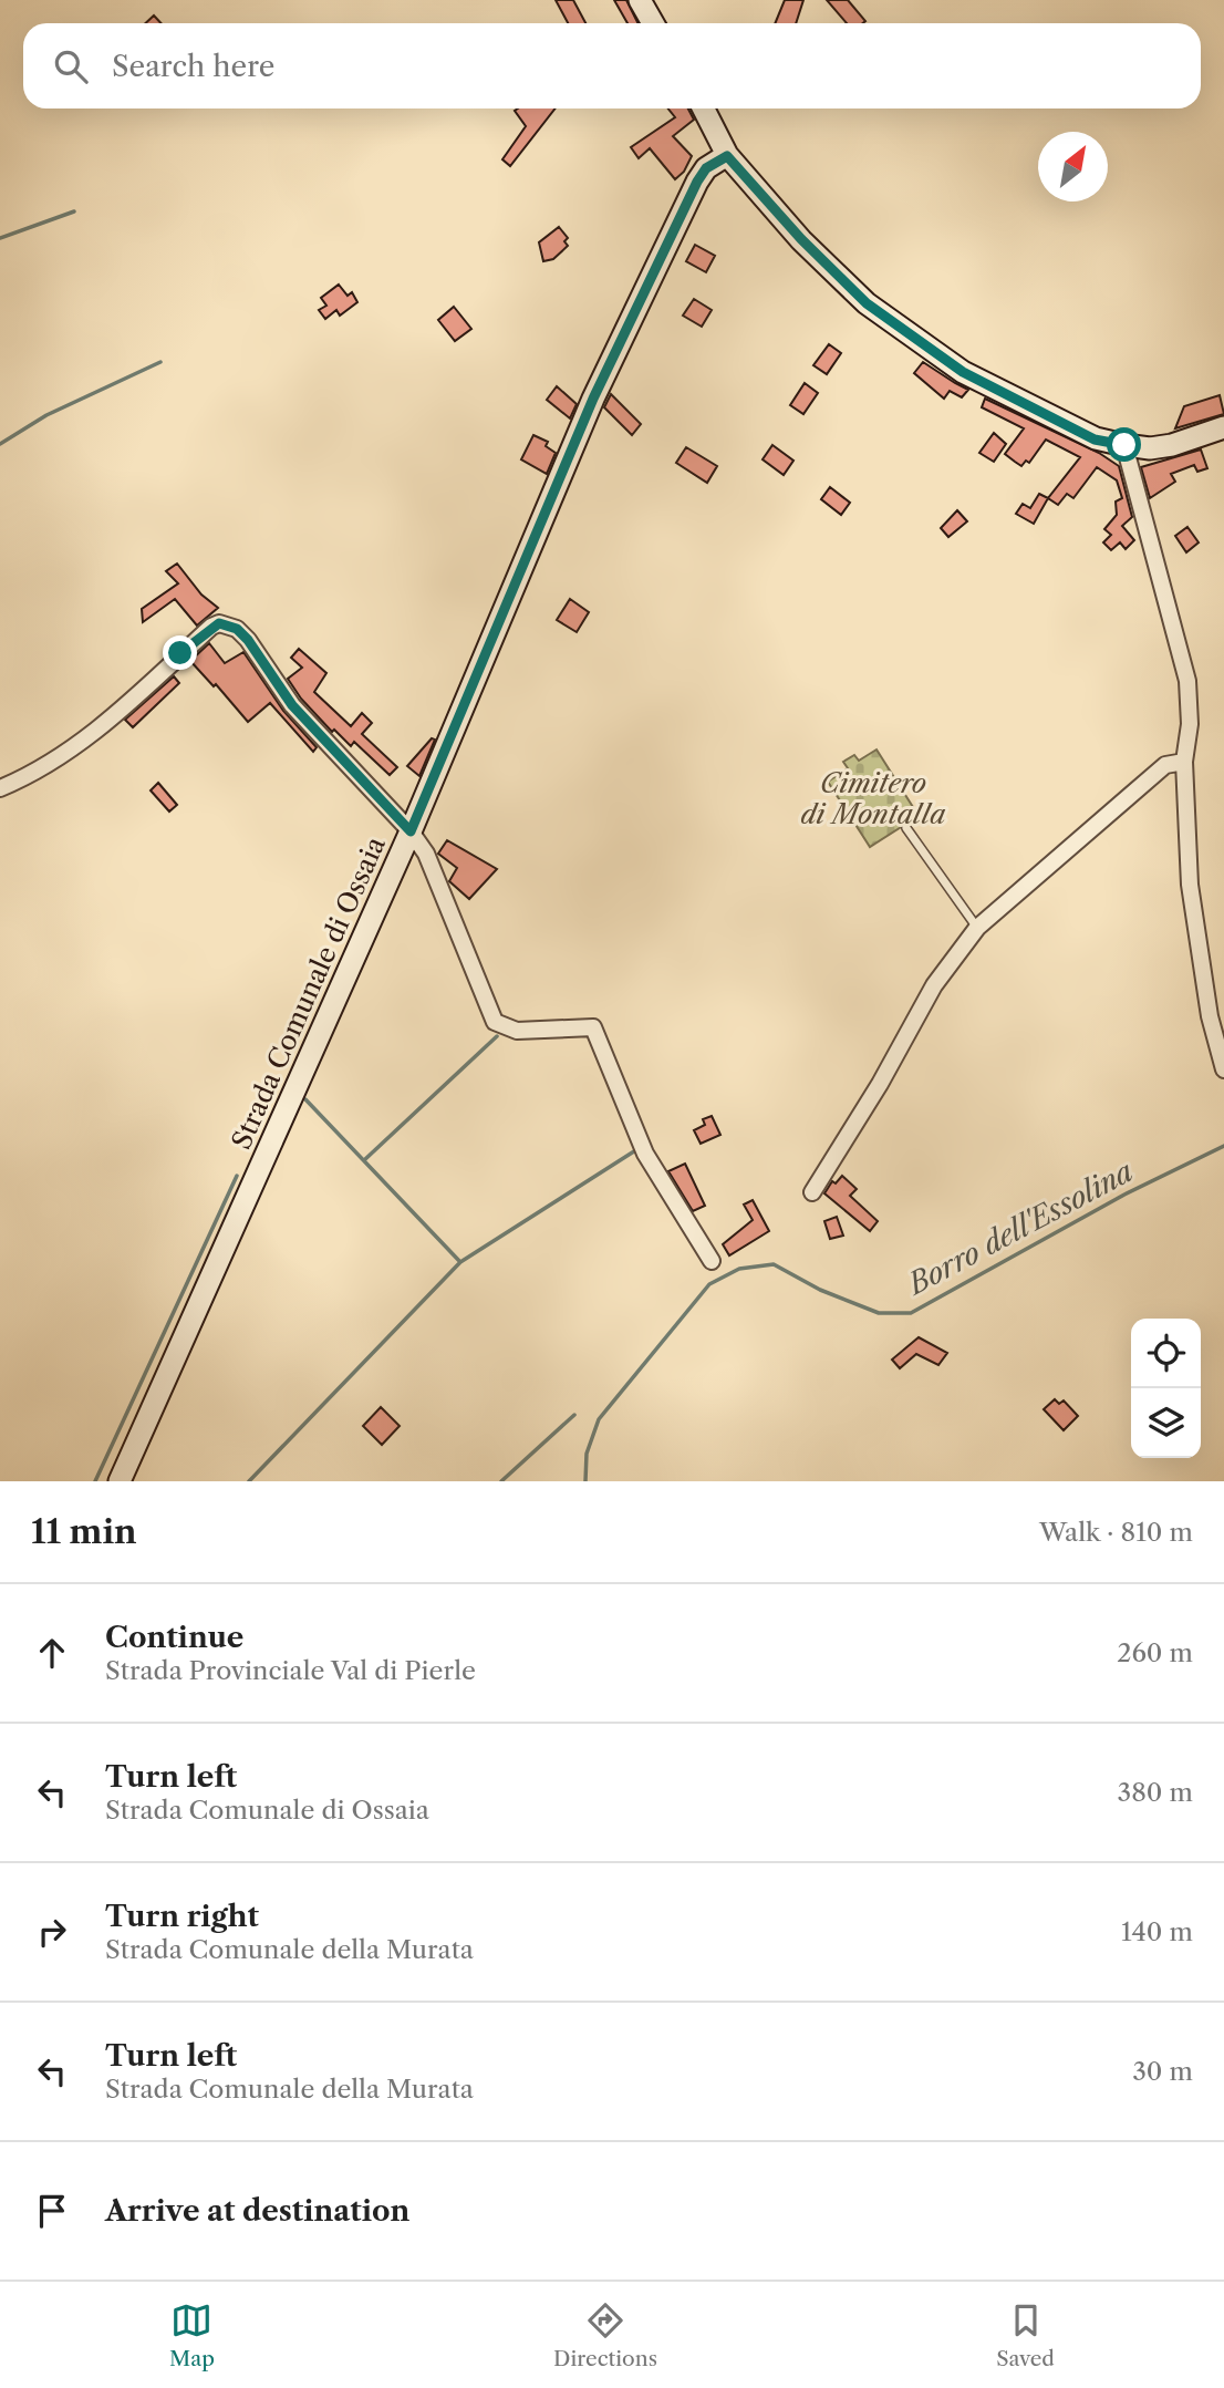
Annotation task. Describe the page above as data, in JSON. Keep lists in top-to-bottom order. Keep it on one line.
{"streets":{"street":["Strada Comunale di Ossaia"]},"water":["Borro dell'Essolina"],"parks":["Cimitero di Montalla"],"north":"top right","page":{"search":"Search here","heading":["11 min","Walk · 810 m"],"list":[["Continue","Strada Provinciale Val di Pierle","260 m"],["Turn left","Strada Comunale di Ossaia","380 m"],["Turn right","Strada Comunale della Murata","140 m"],["Turn left","Strada Comunale della Murata","30 m"],"Arrive at destination"],"nav":["Map","Directions","Saved"]}}
